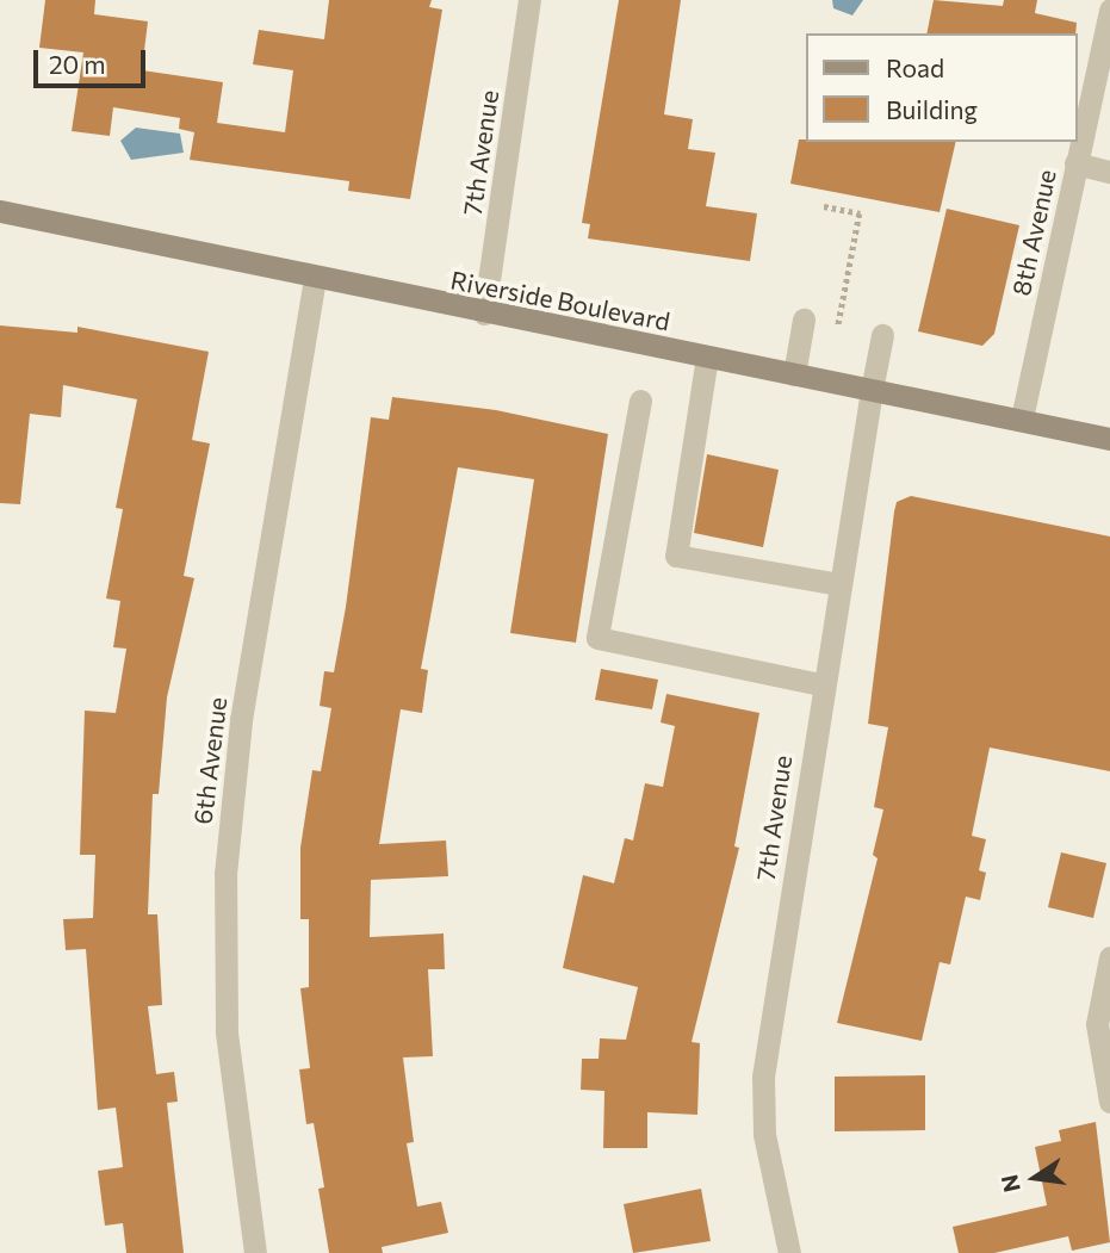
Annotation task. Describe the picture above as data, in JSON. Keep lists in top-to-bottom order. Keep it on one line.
{"streets":{"main road":["Riverside Boulevard"],"street":["7th Avenue","8th Avenue","6th Avenue"]},"crossings":[["7th Avenue","Riverside Boulevard"],["8th Avenue","Riverside Boulevard"],["Riverside Boulevard","6th Avenue"]],"legend":["Road","Building"],"scale_bar":"20 m","north":"left"}
